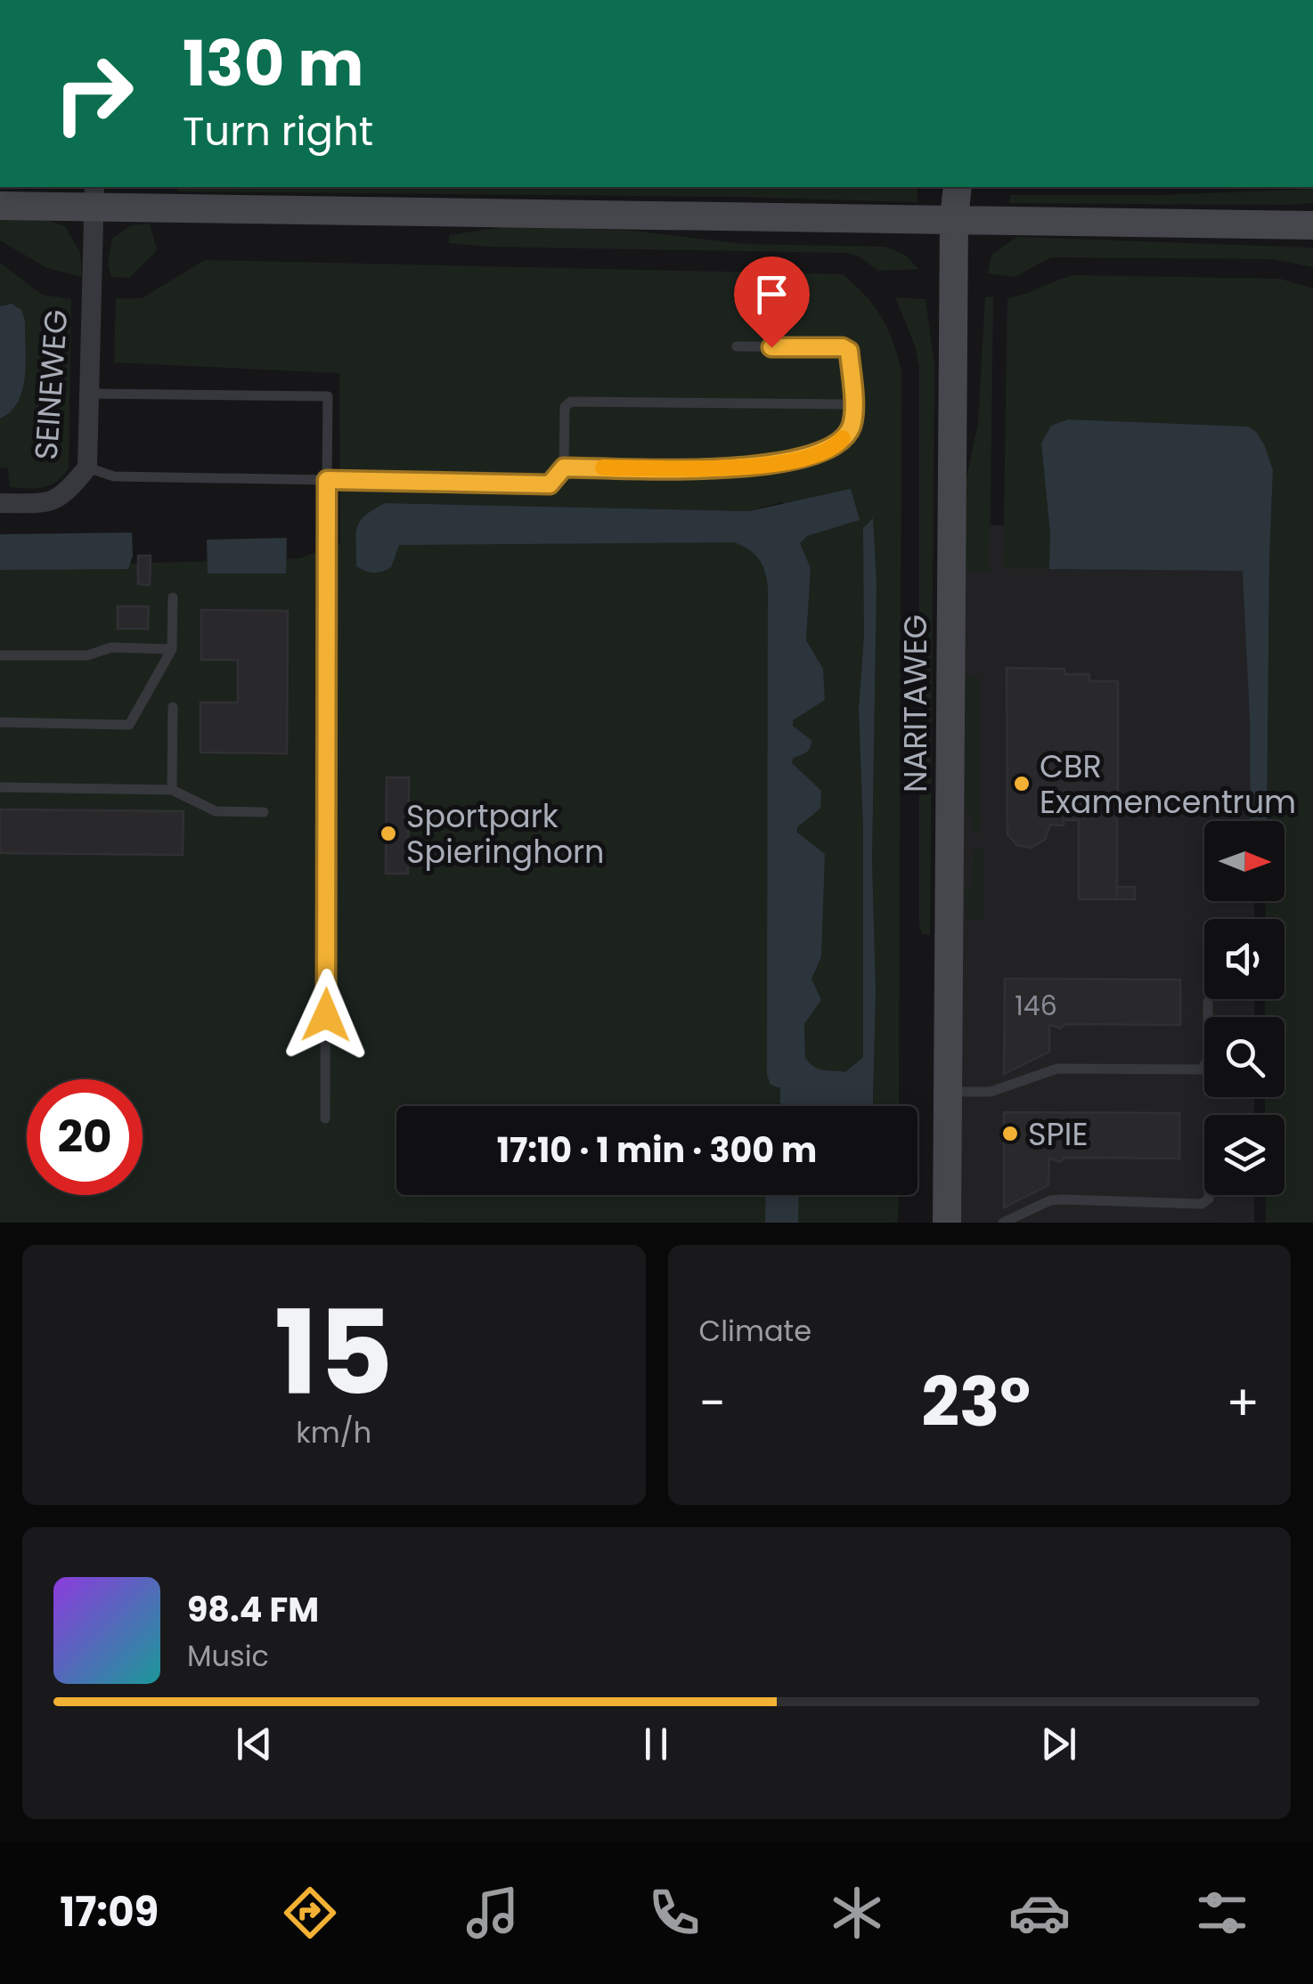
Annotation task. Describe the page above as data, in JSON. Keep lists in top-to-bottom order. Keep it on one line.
{"streets":{"main road":["NARITAWEG"],"street":["SEINEWEG"]},"places":["CBR Examencentrum","Sportpark Spieringhorn","SPIE"],"house_numbers":["146"],"north":"right","page":{"turn":["130 m","Turn right"],"limit":"20","trip":"17:10 · 1 min · 300 m","tile":[["15","km/h"],"Climate"],"heat":["−","23°","+"],"song":["98.4 FM","Music"],"tabs":"17:09"}}
